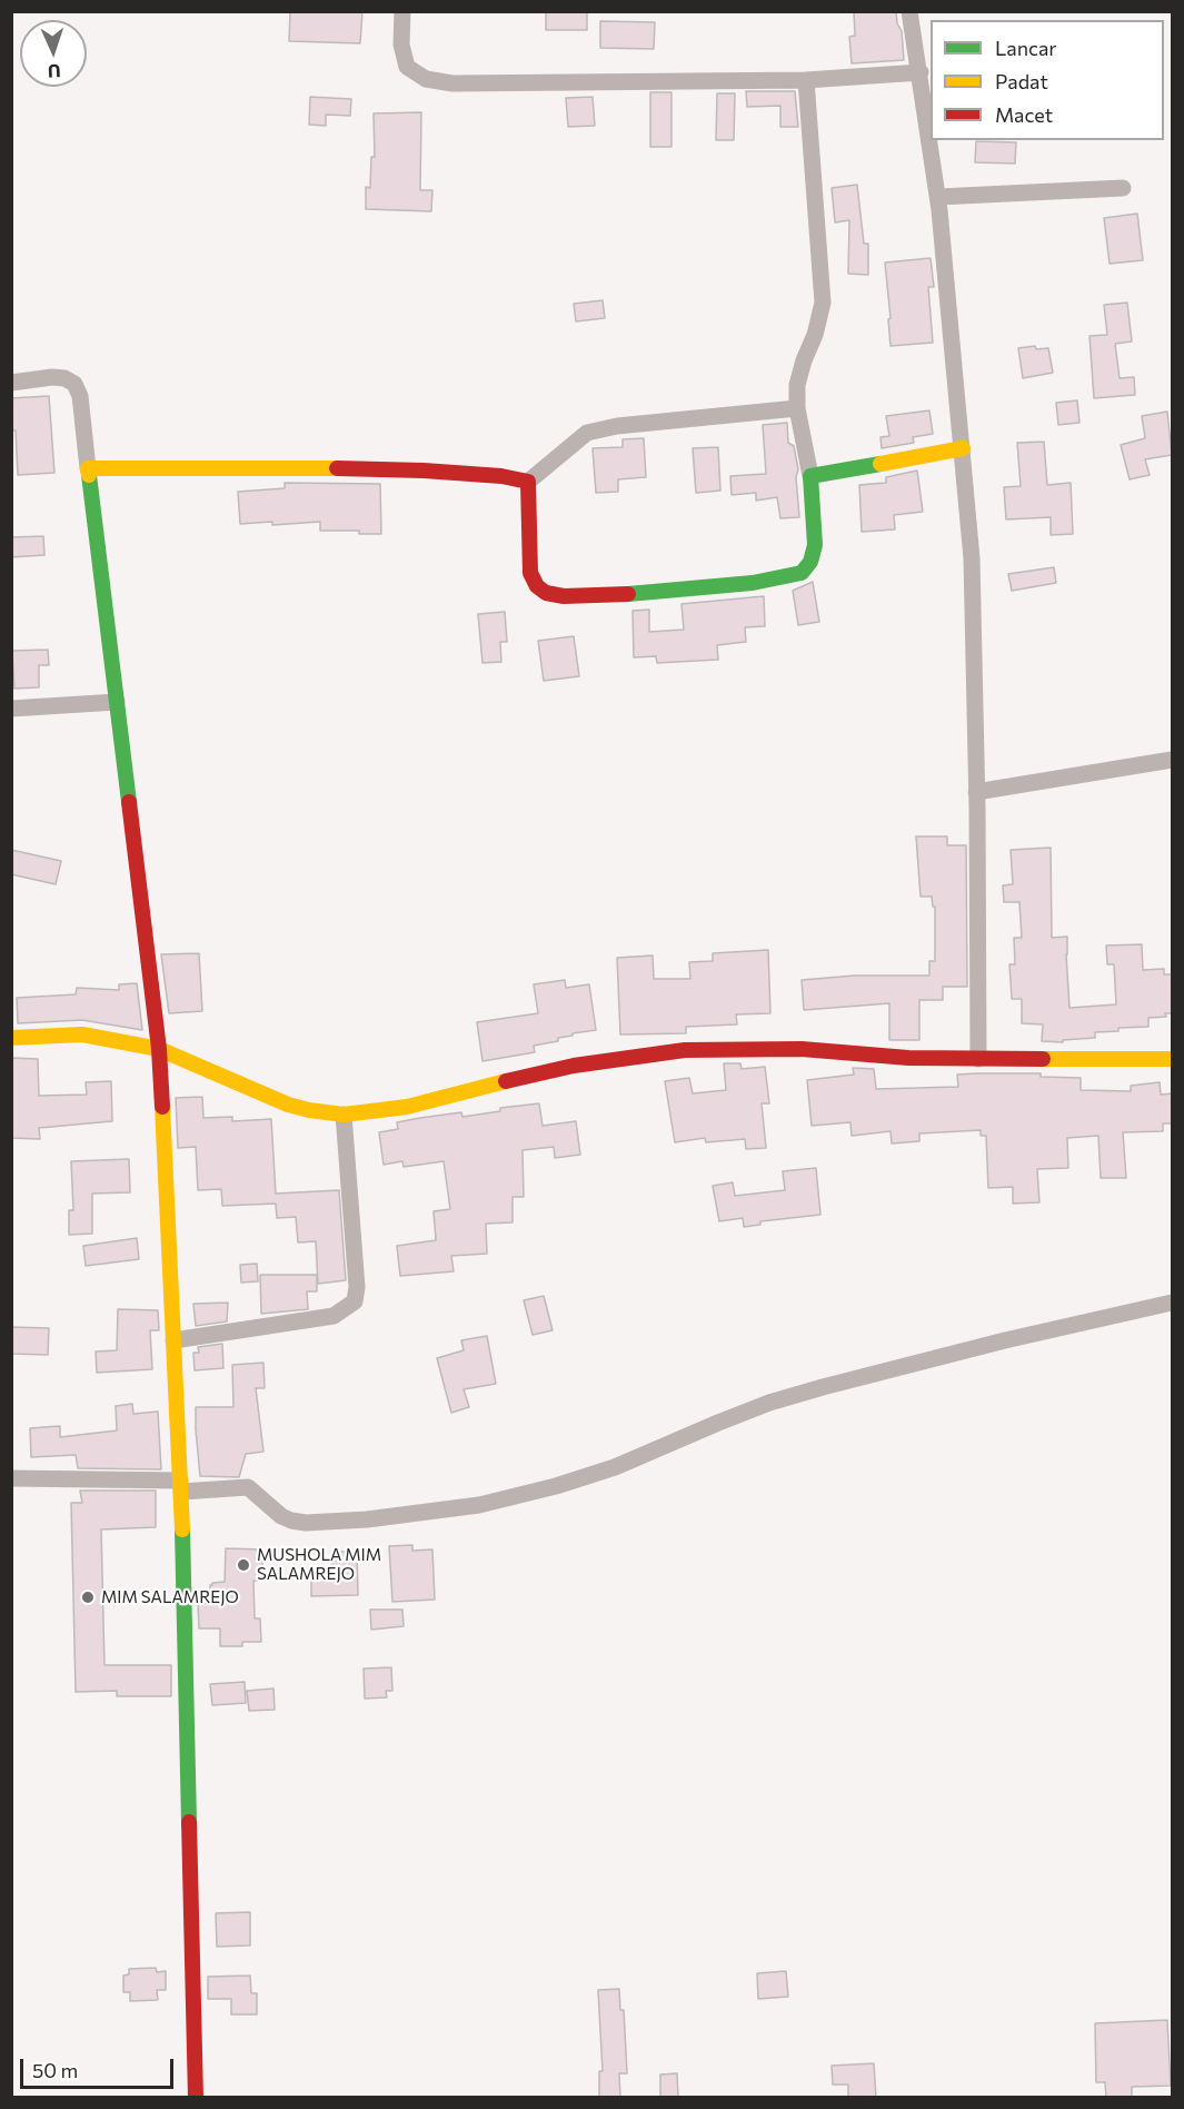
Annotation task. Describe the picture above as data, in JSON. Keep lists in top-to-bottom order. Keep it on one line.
{"places":["MUSHOLA MIM SALAMREJO","MIM SALAMREJO"],"legend":["Lancar","Padat","Macet"],"scale_bar":"50 m","north":"bottom"}
